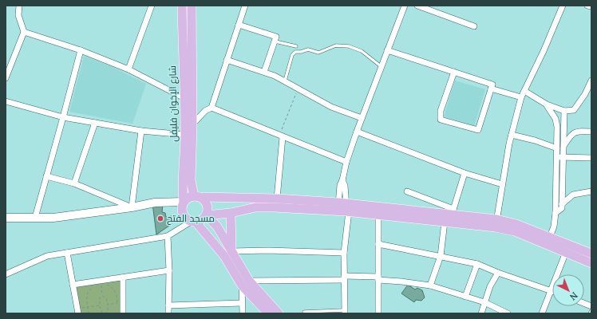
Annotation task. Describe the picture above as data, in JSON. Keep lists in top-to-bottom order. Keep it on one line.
{"streets":{"main road":["شارع الإخوان فليفل"]},"places":["مسجد الفتح"],"north":"bottom right"}
